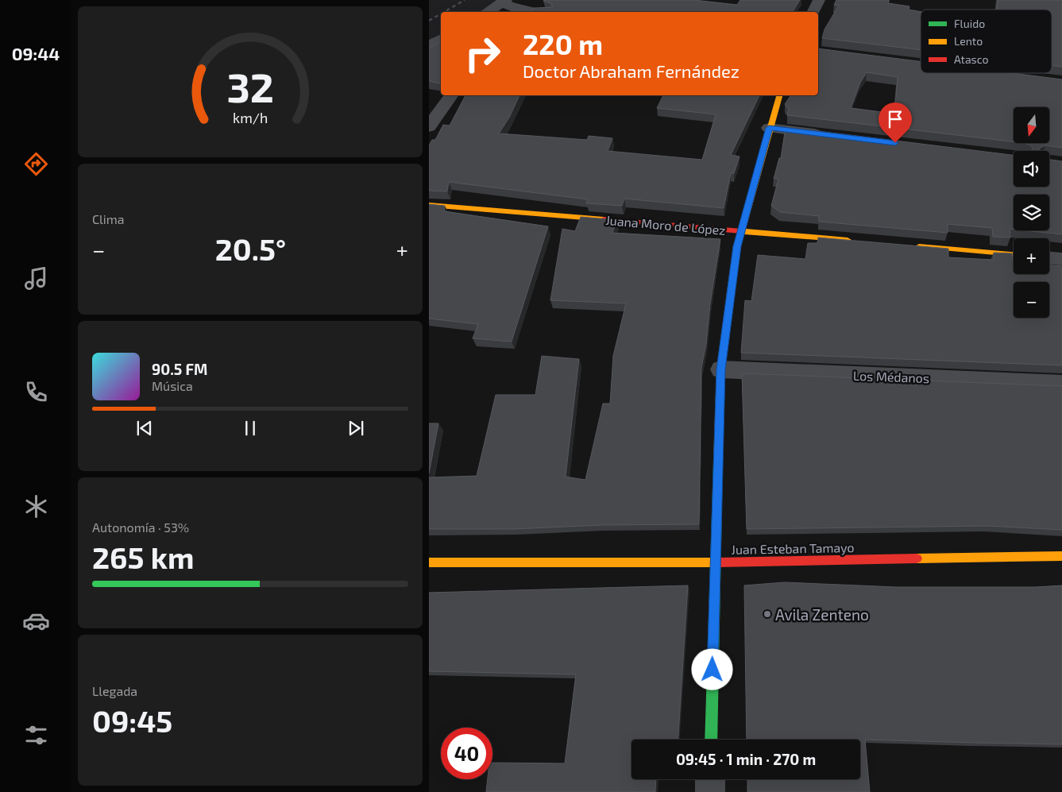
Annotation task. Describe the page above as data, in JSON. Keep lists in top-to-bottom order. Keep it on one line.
{"streets":{"street":["Juana Moro de López","Los Médanos","Juan Esteban Tamayo"]},"places":["Avila Zenteno"],"legend":["Fluido","Lento","Atasco"],"north":"bottom","page":{"tabs":"09:44","turn":["220 m","Doctor Abraham Fernández"],"map_buttons":["+","−"],"tile":["Clima",["Autonomía · 53%","265 km"],["Llegada","09:45"]],"heat":["−","20.5°","+"],"song":["90.5 FM","Música"],"limit":"40","trip":"09:45 · 1 min · 270 m","gauge":["32","km/h"]}}
